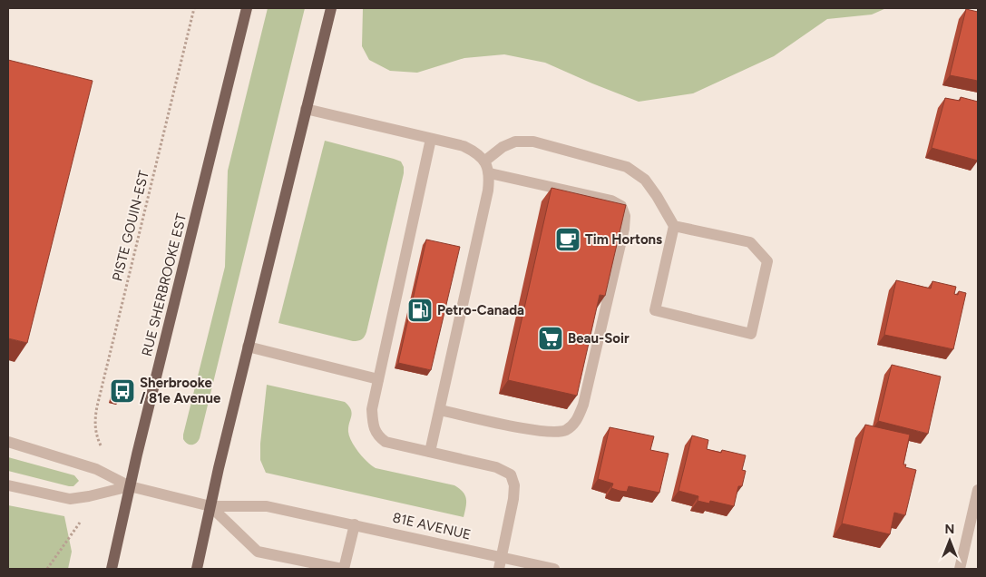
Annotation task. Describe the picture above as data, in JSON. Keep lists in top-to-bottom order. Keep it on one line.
{"streets":{"main road":["RUE SHERBROOKE EST"],"street":["81E AVENUE"],"path":["PISTE GOUIN-EST"]},"crossings":[["RUE SHERBROOKE EST","81E AVENUE"]],"places":{"cafe":["Tim Hortons"],"fuel station":["Petro-Canada"],"supermarket":["Beau-Soir"],"bus stop":["Sherbrooke / 81e Avenue"]},"north":"top"}
